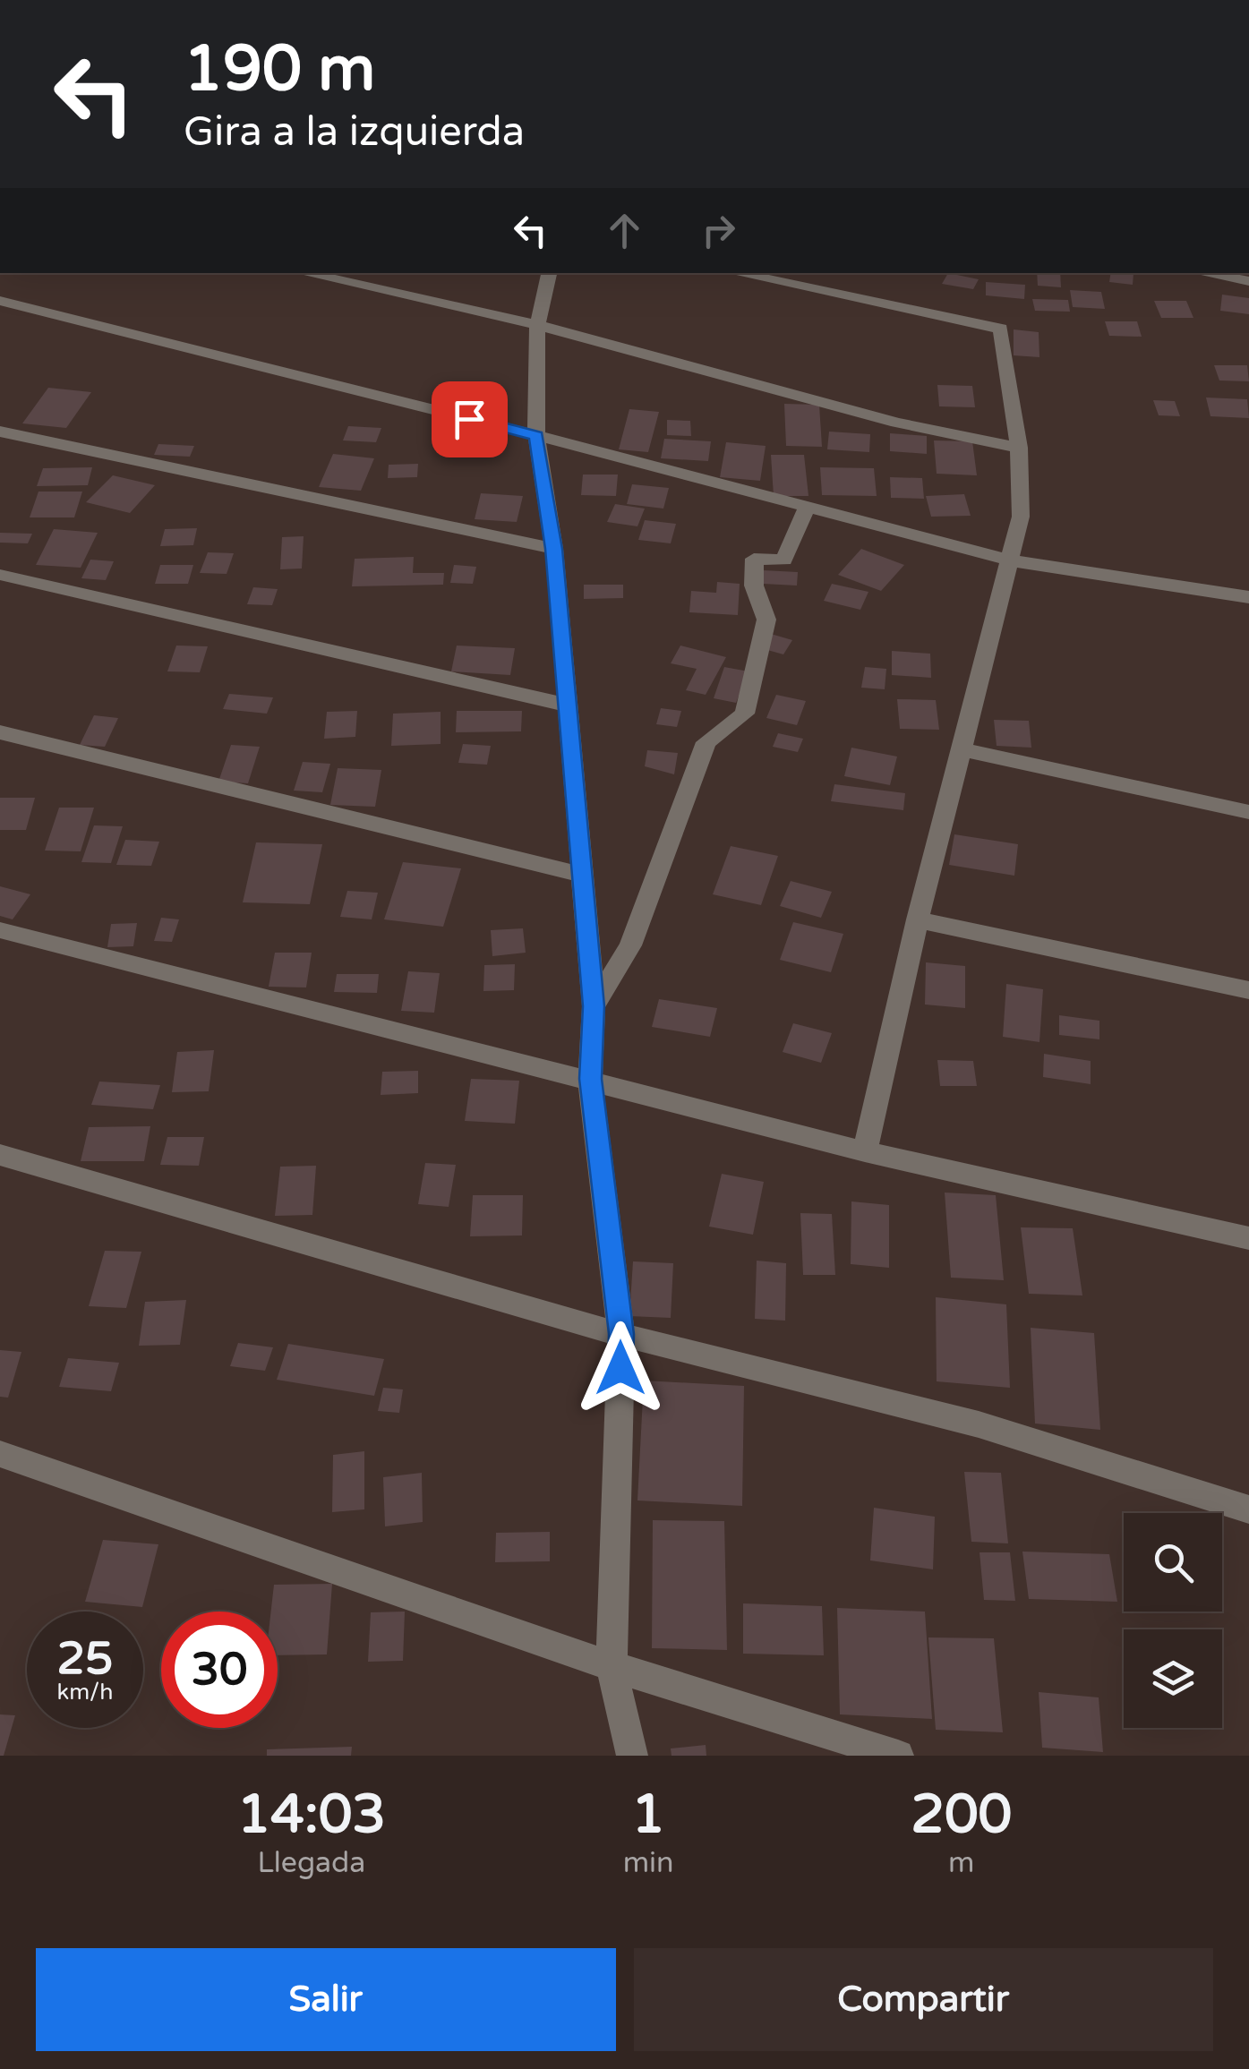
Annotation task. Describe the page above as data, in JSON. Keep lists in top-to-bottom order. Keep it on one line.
{"page":{"turn":["190 m","Gira a la izquierda"],"speed":"25 km/h","limit":"30","eta":["14:03","Llegada","1","min","200","m"],"buttons":["Salir","Compartir"]}}
